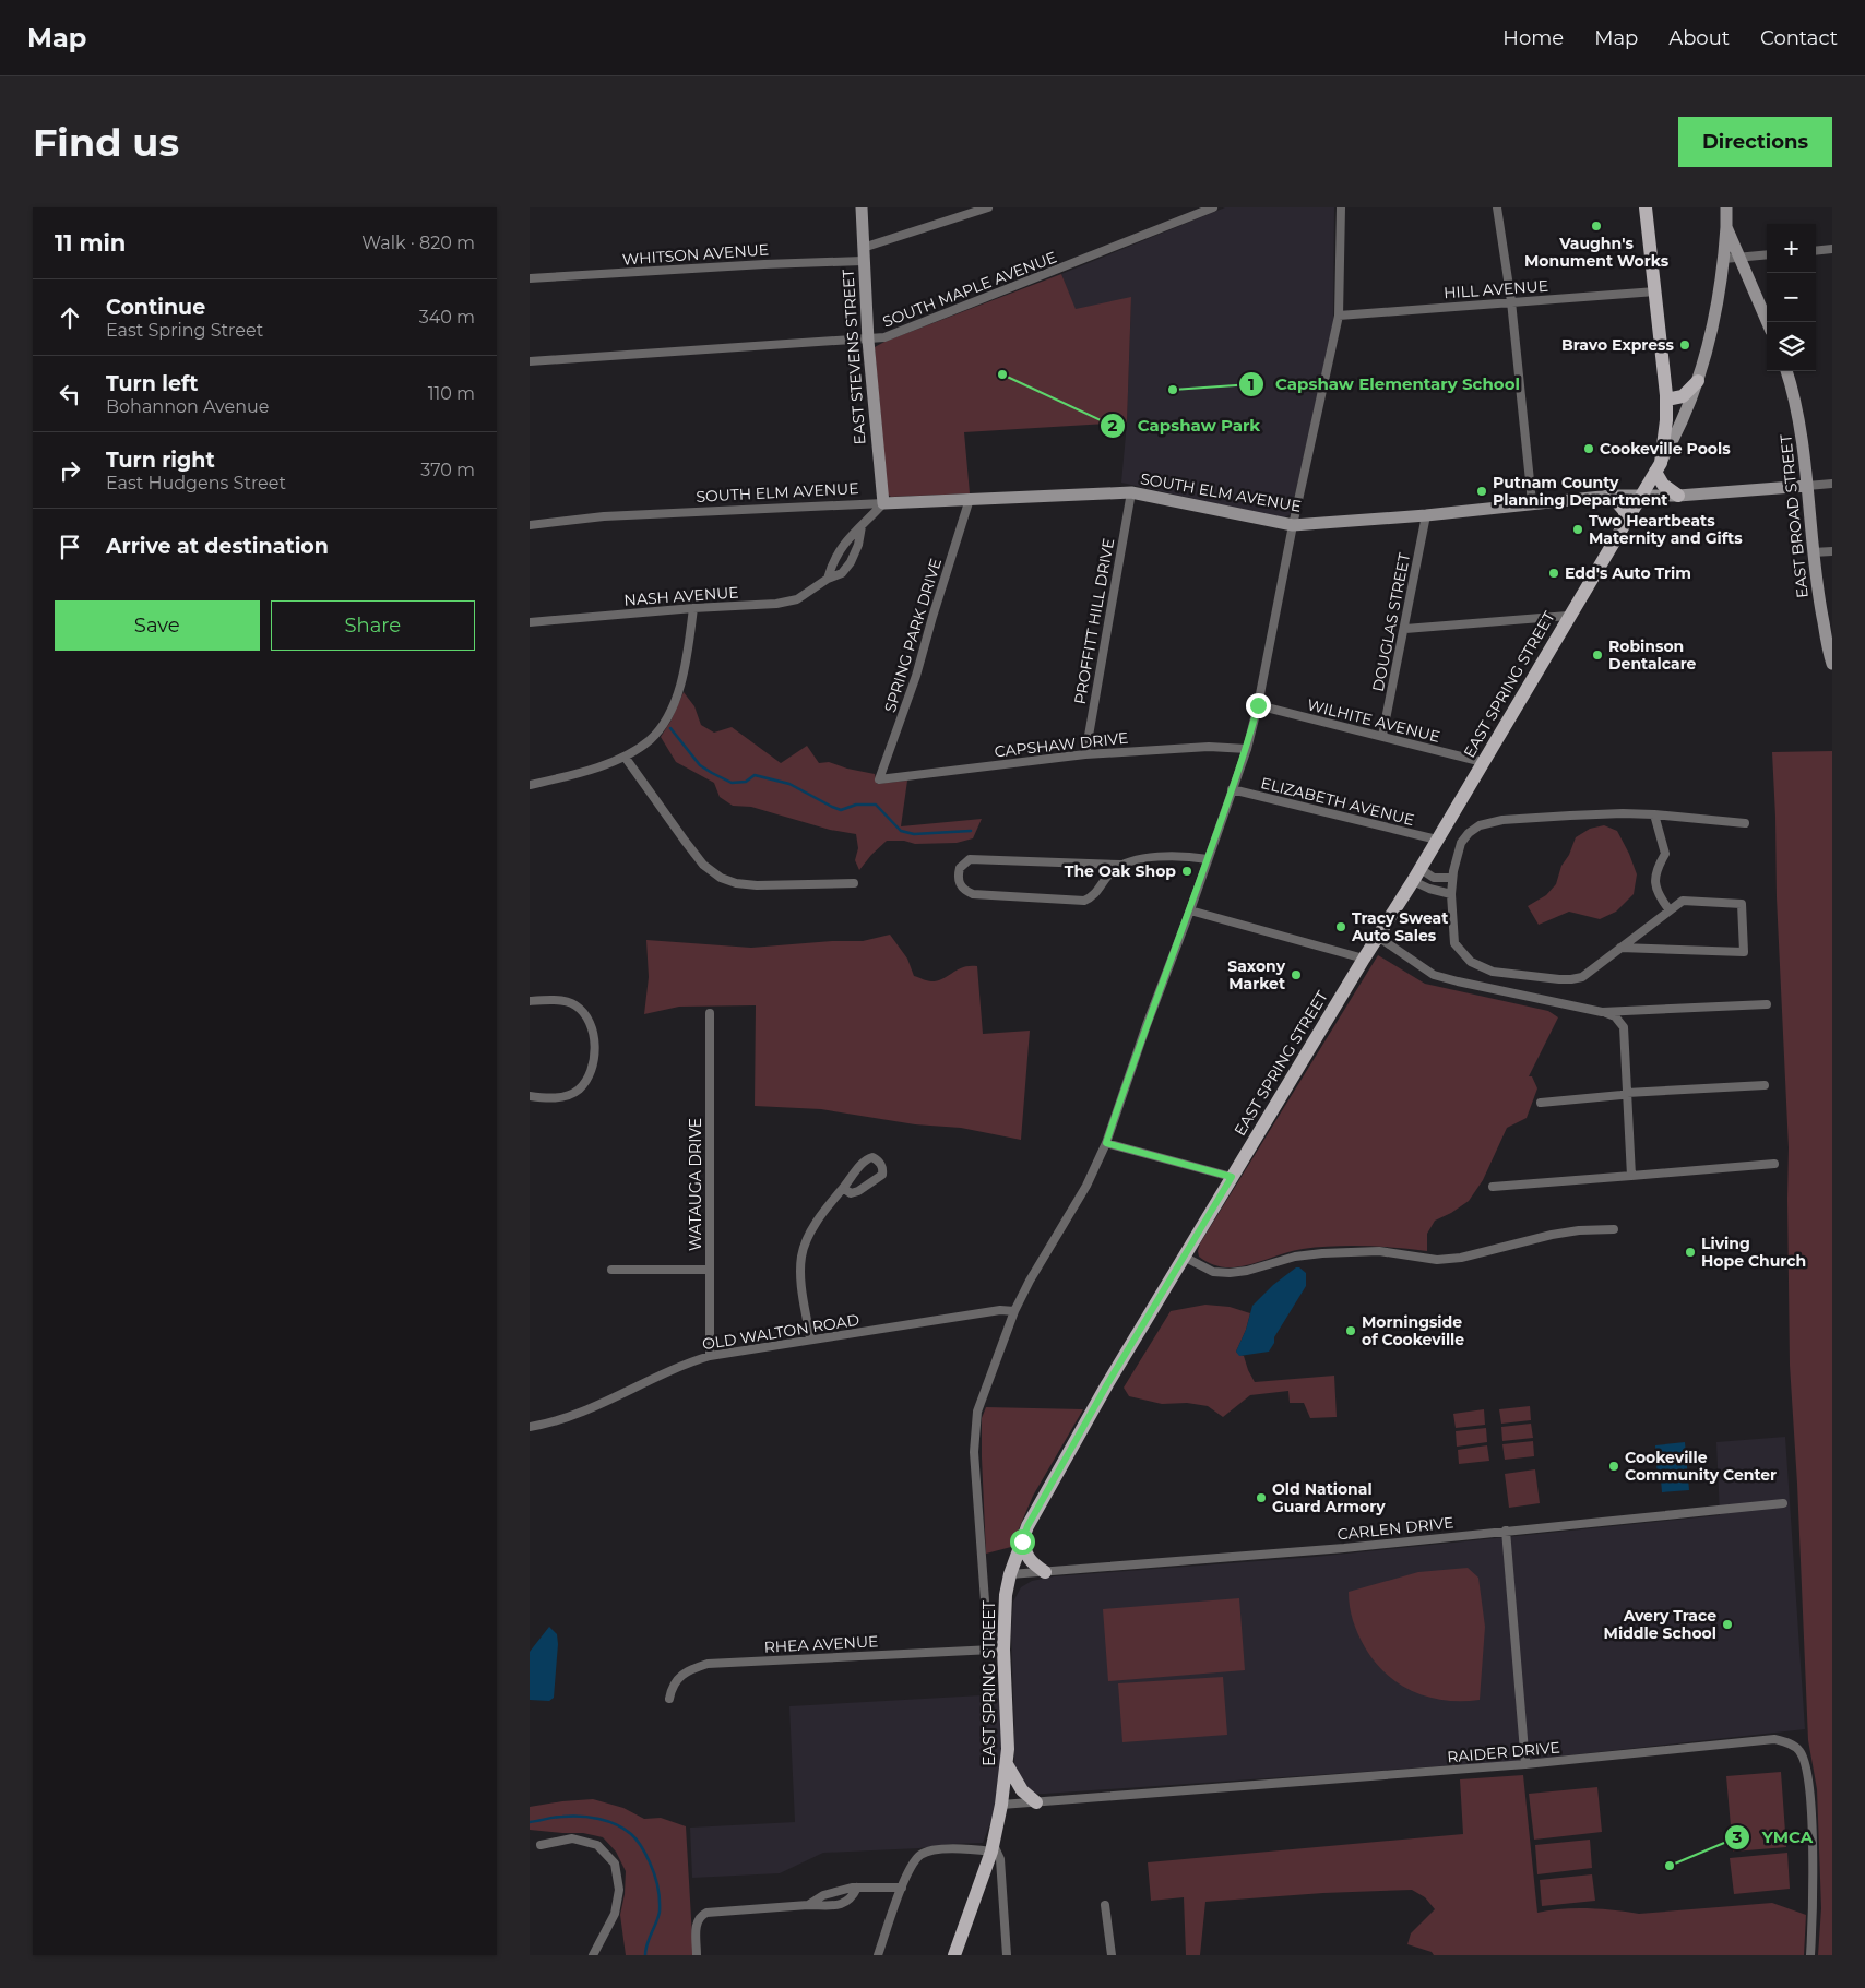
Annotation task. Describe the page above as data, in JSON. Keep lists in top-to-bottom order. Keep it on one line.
{"streets":{"main road":["EAST SPRING STREET"],"street":["WHITSON AVENUE","SOUTH MAPLE AVENUE","HILL AVENUE","EAST STEVENS STREET","SOUTH ELM AVENUE","EAST BROAD STREET","NASH AVENUE","PROFFITT HILL DRIVE","DOUGLAS STREET","SPRING PARK DRIVE","WILHITE AVENUE","CAPSHAW DRIVE","ELIZABETH AVENUE","WATAUGA DRIVE","OLD WALTON ROAD","CARLEN DRIVE","RHEA AVENUE","RAIDER DRIVE"]},"crossings":[["WHITSON AVENUE","EAST STEVENS STREET"],["SOUTH MAPLE AVENUE","EAST STEVENS STREET"],["HILL AVENUE","EAST SPRING STREET"],["EAST STEVENS STREET","SOUTH ELM AVENUE"],["EAST STEVENS STREET","NASH AVENUE"],["SOUTH ELM AVENUE","EAST BROAD STREET"],["SOUTH ELM AVENUE","NASH AVENUE"],["SOUTH ELM AVENUE","PROFFITT HILL DRIVE"],["SOUTH ELM AVENUE","DOUGLAS STREET"],["SOUTH ELM AVENUE","SPRING PARK DRIVE"],["SOUTH ELM AVENUE","EAST SPRING STREET"],["PROFFITT HILL DRIVE","CAPSHAW DRIVE"],["DOUGLAS STREET","WILHITE AVENUE"],["SPRING PARK DRIVE","CAPSHAW DRIVE"],["EAST SPRING STREET","WILHITE AVENUE"],["EAST SPRING STREET","ELIZABETH AVENUE"],["EAST SPRING STREET","CARLEN DRIVE"],["EAST SPRING STREET","RHEA AVENUE"],["EAST SPRING STREET","RAIDER DRIVE"],["WATAUGA DRIVE","OLD WALTON ROAD"]],"places":["Vaughn's Monument Works","Bravo Express","Capshaw Park","Capshaw Elementary School","Cookeville Pools","Putnam County Planning Department","Two Heartbeats Maternity and Gifts","Edd's Auto Trim","Robinson Dentalcare","The Oak Shop","Tracy Sweat Auto Sales","Saxony Market","Living Hope Church","Morningside of Cookeville","Cookeville Community Center","Old National Guard Armory","Avery Trace Middle School","YMCA"],"page":{"header":"Map","nav":["Home","Map","About","Contact"],"buttons":["Directions",["Save","Share"]],"title":"Find us","heading":["11 min","Walk · 820 m"],"map_buttons":["+","−"],"list":[["Continue","East Spring Street","340 m"],["Turn left","Bohannon Avenue","110 m"],["Turn right","East Hudgens Street","370 m"],"Arrive at destination"]}}
